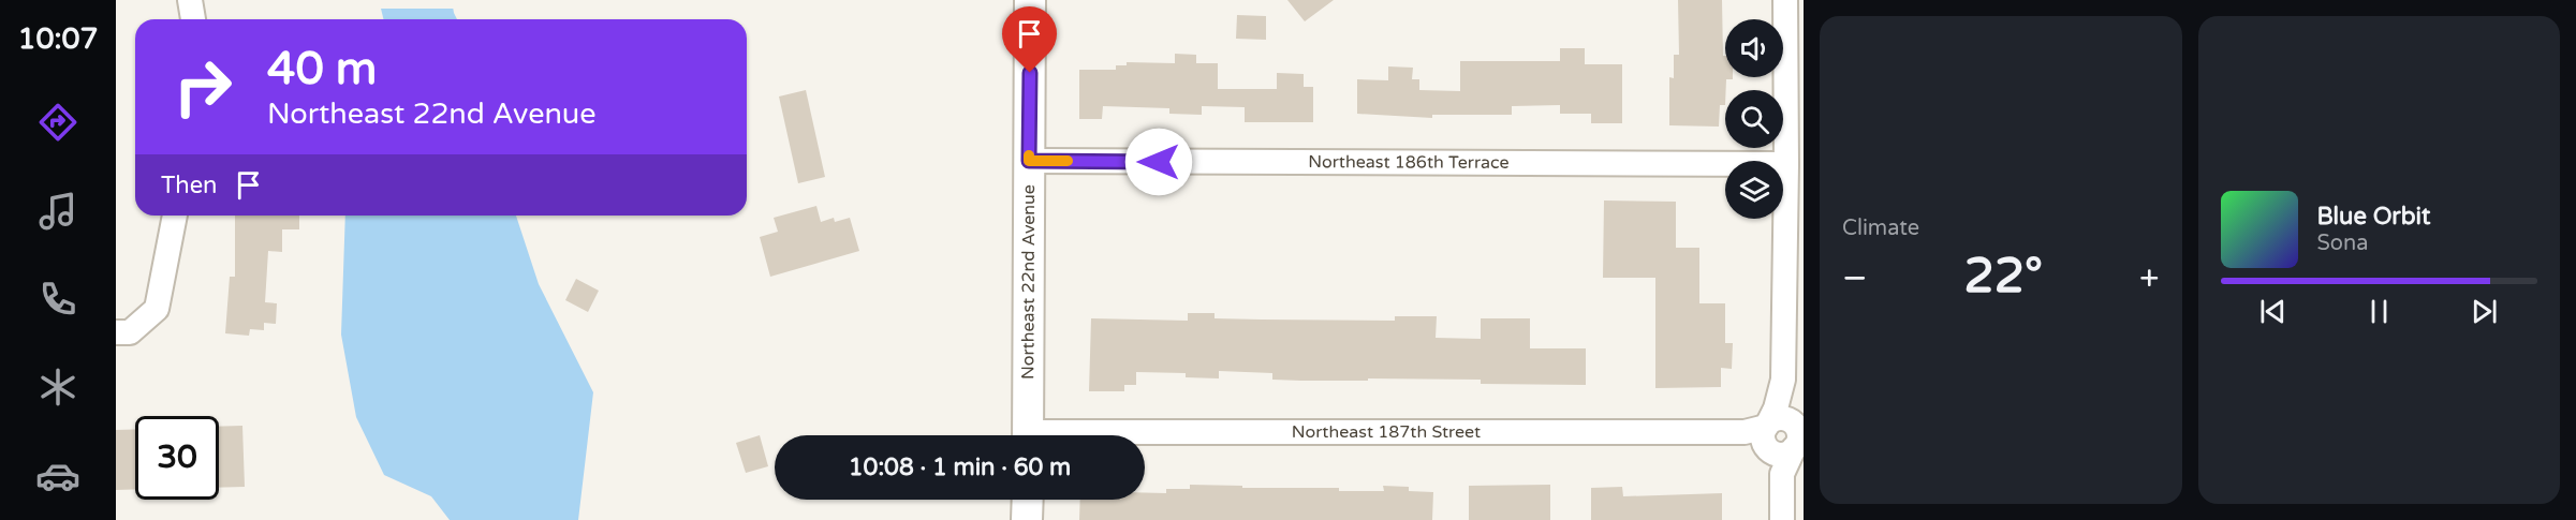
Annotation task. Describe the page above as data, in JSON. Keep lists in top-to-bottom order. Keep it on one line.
{"streets":{"street":["Northeast 186th Terrace","Northeast 22nd Avenue","Northeast 187th Street"]},"crossings":[["Northeast 186th Terrace","Northeast 22nd Avenue"]],"page":{"tabs":"10:07","tile":"Climate","turn":["40 m","Northeast 22nd Avenue"],"then":"Then","song":["Blue Orbit","Sona"],"heat":["−","22°","+"],"limit":"30","trip":"10:08 · 1 min · 60 m"}}
